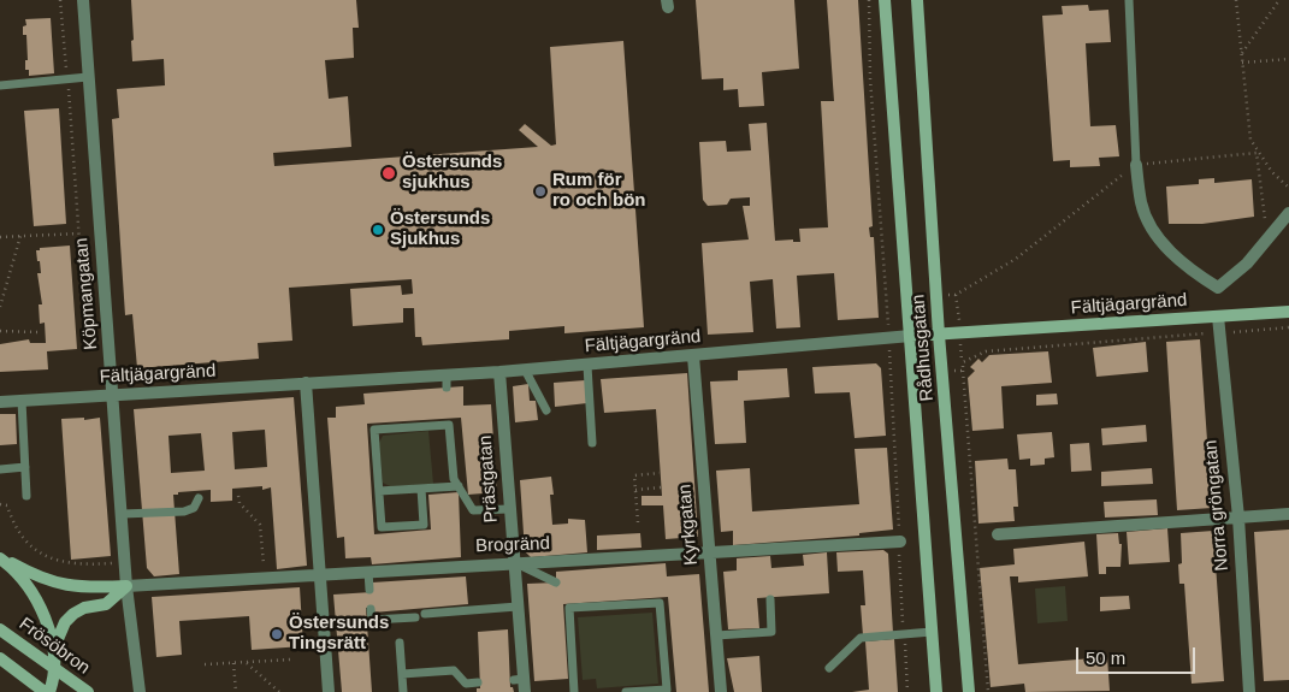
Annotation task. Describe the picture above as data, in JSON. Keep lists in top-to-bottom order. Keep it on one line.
{"streets":{"main road":["Fältjägargränd","Rådhusgatan","Frösöbron"],"street":["Köpmangatan","Prästgatan","Norra gröngatan","Kyrkgatan","Brogränd"]},"crossings":[["Köpmangatan","Fältjägargränd"],["Köpmangatan","Brogränd"],["Fältjägargränd","Rådhusgatan"],["Fältjägargränd","Prästgatan"],["Fältjägargränd","Norra gröngatan"],["Fältjägargränd","Kyrkgatan"],["Prästgatan","Brogränd"],["Kyrkgatan","Brogränd"]],"places":["Östersunds sjukhus","Rum för ro och bön","Östersunds Sjukhus","Östersunds Tingsrätt"],"scale_bar":"50 m"}
